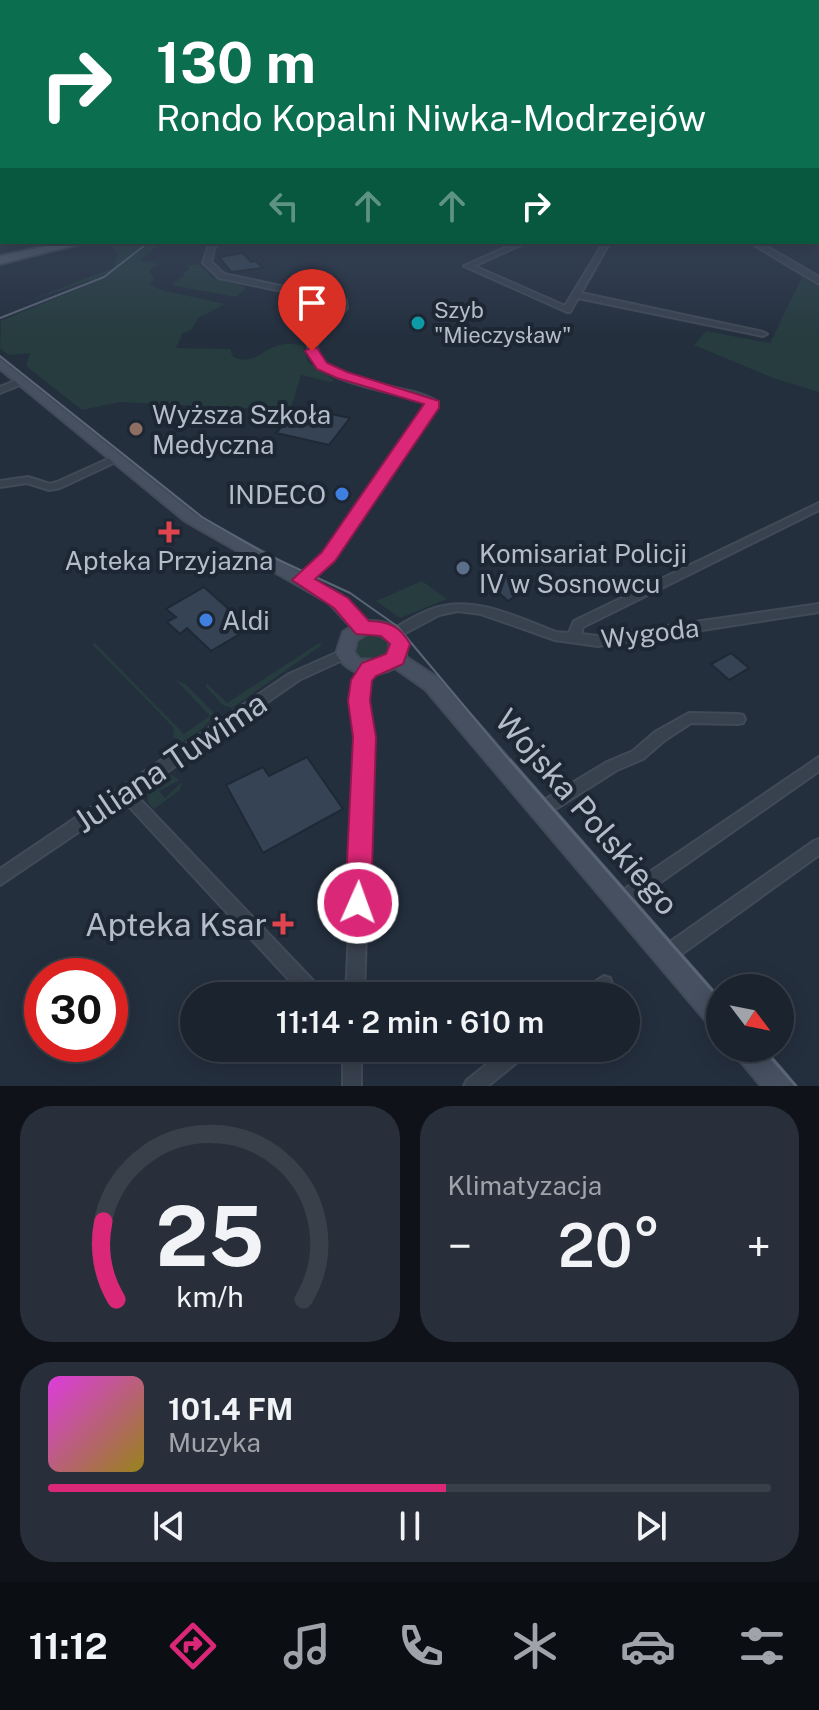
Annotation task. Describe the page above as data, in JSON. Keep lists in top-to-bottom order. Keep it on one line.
{"streets":{"main road":["Wojska Polskiego"],"street":["Wygoda","Juliana Tuwima"]},"crossings":[["Wygoda","Juliana Tuwima"],["Wygoda","Wojska Polskiego"],["Juliana Tuwima","Wojska Polskiego"]],"places":{"other":["Szyb \"Mieczysław\"","Wyższa Szkoła Medyczna","INDECO","Komisariat Policji IV w Sosnowcu","Aldi"],"health":["Apteka Przyjazna","Apteka Ksar"]},"north":"bottom right","page":{"turn":["130 m","Rondo Kopalni Niwka-Modrzejów"],"limit":"30","trip":"11:14 · 2 min · 610 m","tile":"Klimatyzacja","heat":["−","20°","+"],"song":["101.4 FM","Muzyka"],"tabs":"11:12","gauge":["25","km/h"]}}
